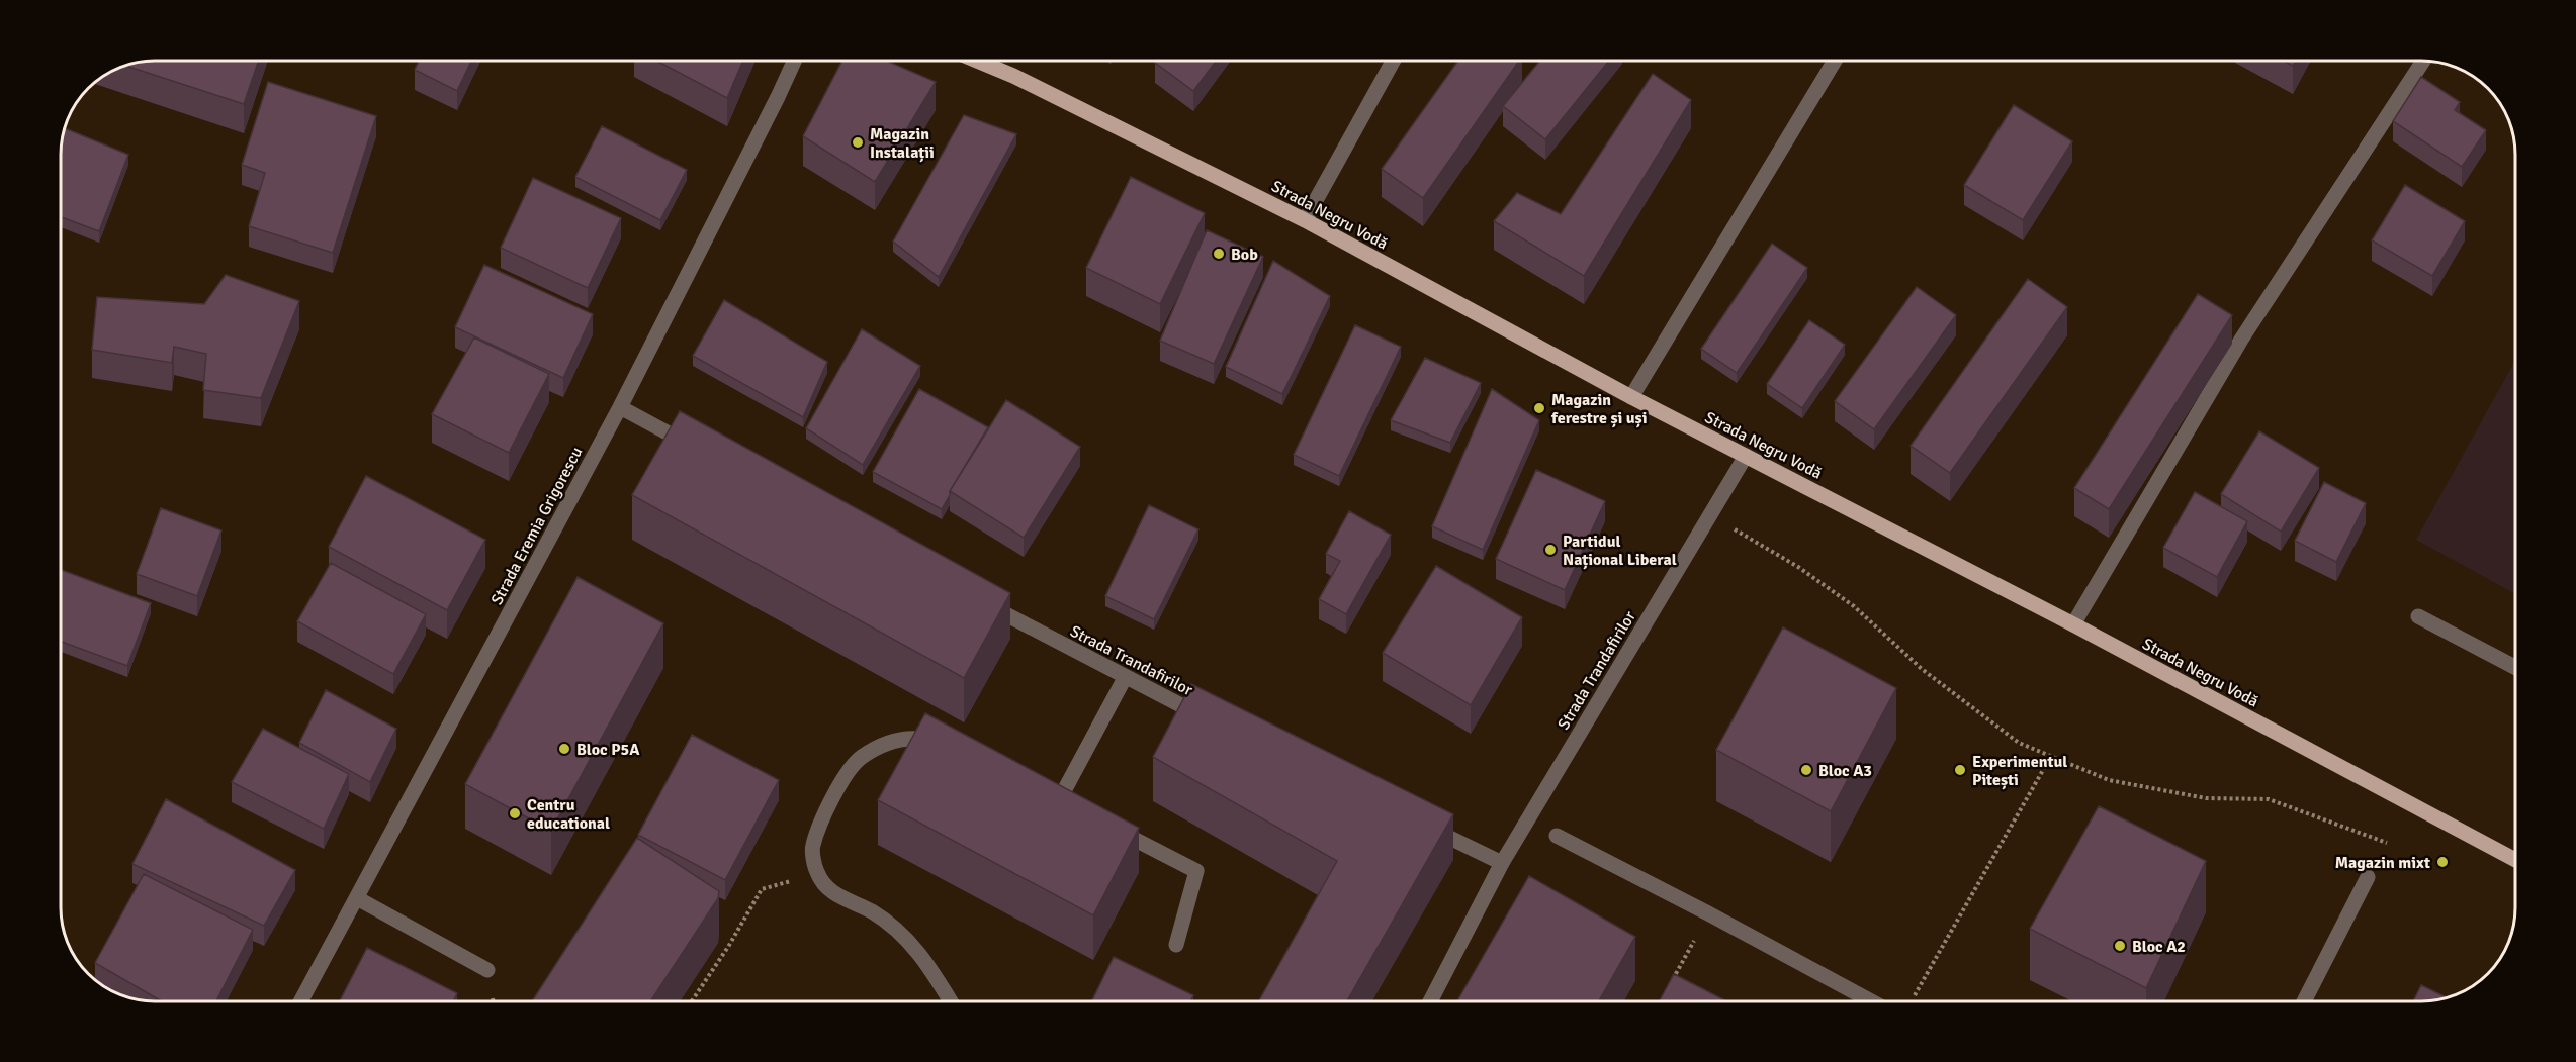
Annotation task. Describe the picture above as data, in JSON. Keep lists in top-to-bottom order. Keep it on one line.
{"streets":{"main road":["Strada Negru Vodă"],"street":["Strada Eremia Grigorescu","Strada Trandafirilor"]},"crossings":[["Strada Negru Vodă","Strada Trandafirilor"]],"places":["Magazin Instalații","Bob","Magazin ferestre și uși","Partidul Național Liberal","Bloc P5A","Bloc A3","Experimentul Pitești","Centru educational","Magazin mixt","Bloc A2"]}
